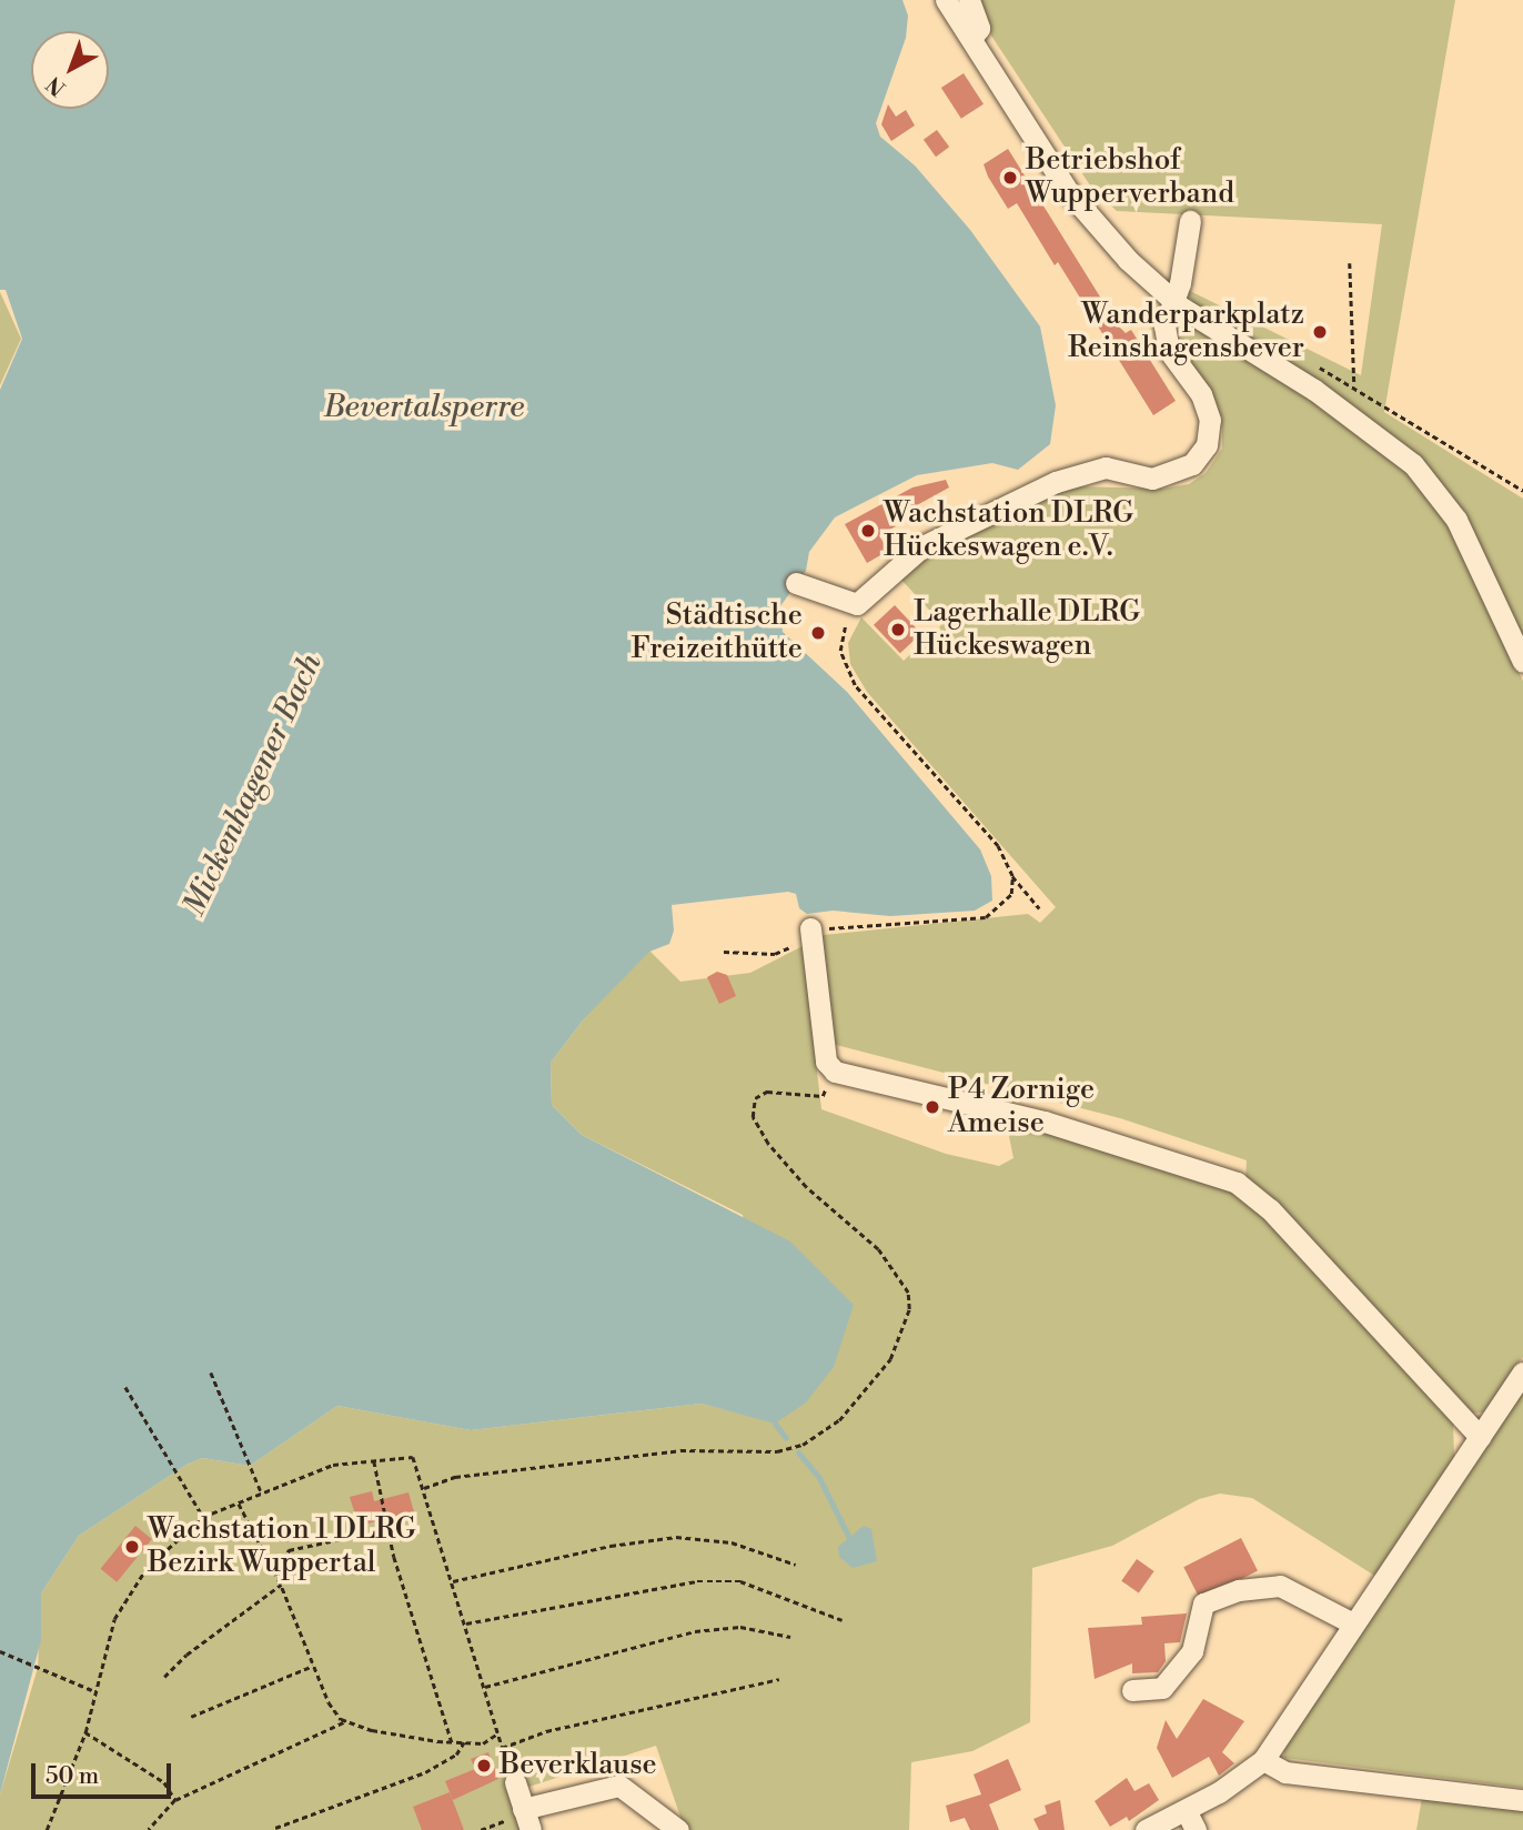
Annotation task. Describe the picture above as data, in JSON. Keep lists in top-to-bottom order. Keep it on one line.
{"water":["Bevertalsperre","Mickenhagener Bach"],"places":["Betriebshof Wupperverband","Wanderparkplatz Reinshagensbever","Wachstation DLRG Hückeswagen e.V.","Lagerhalle DLRG Hückeswagen","Städtische Freizeithütte","P4 Zornige Ameise","Wachstation 1 DLRG Bezirk Wuppertal","Beverklause"],"scale_bar":"50 m","north":"bottom left"}
